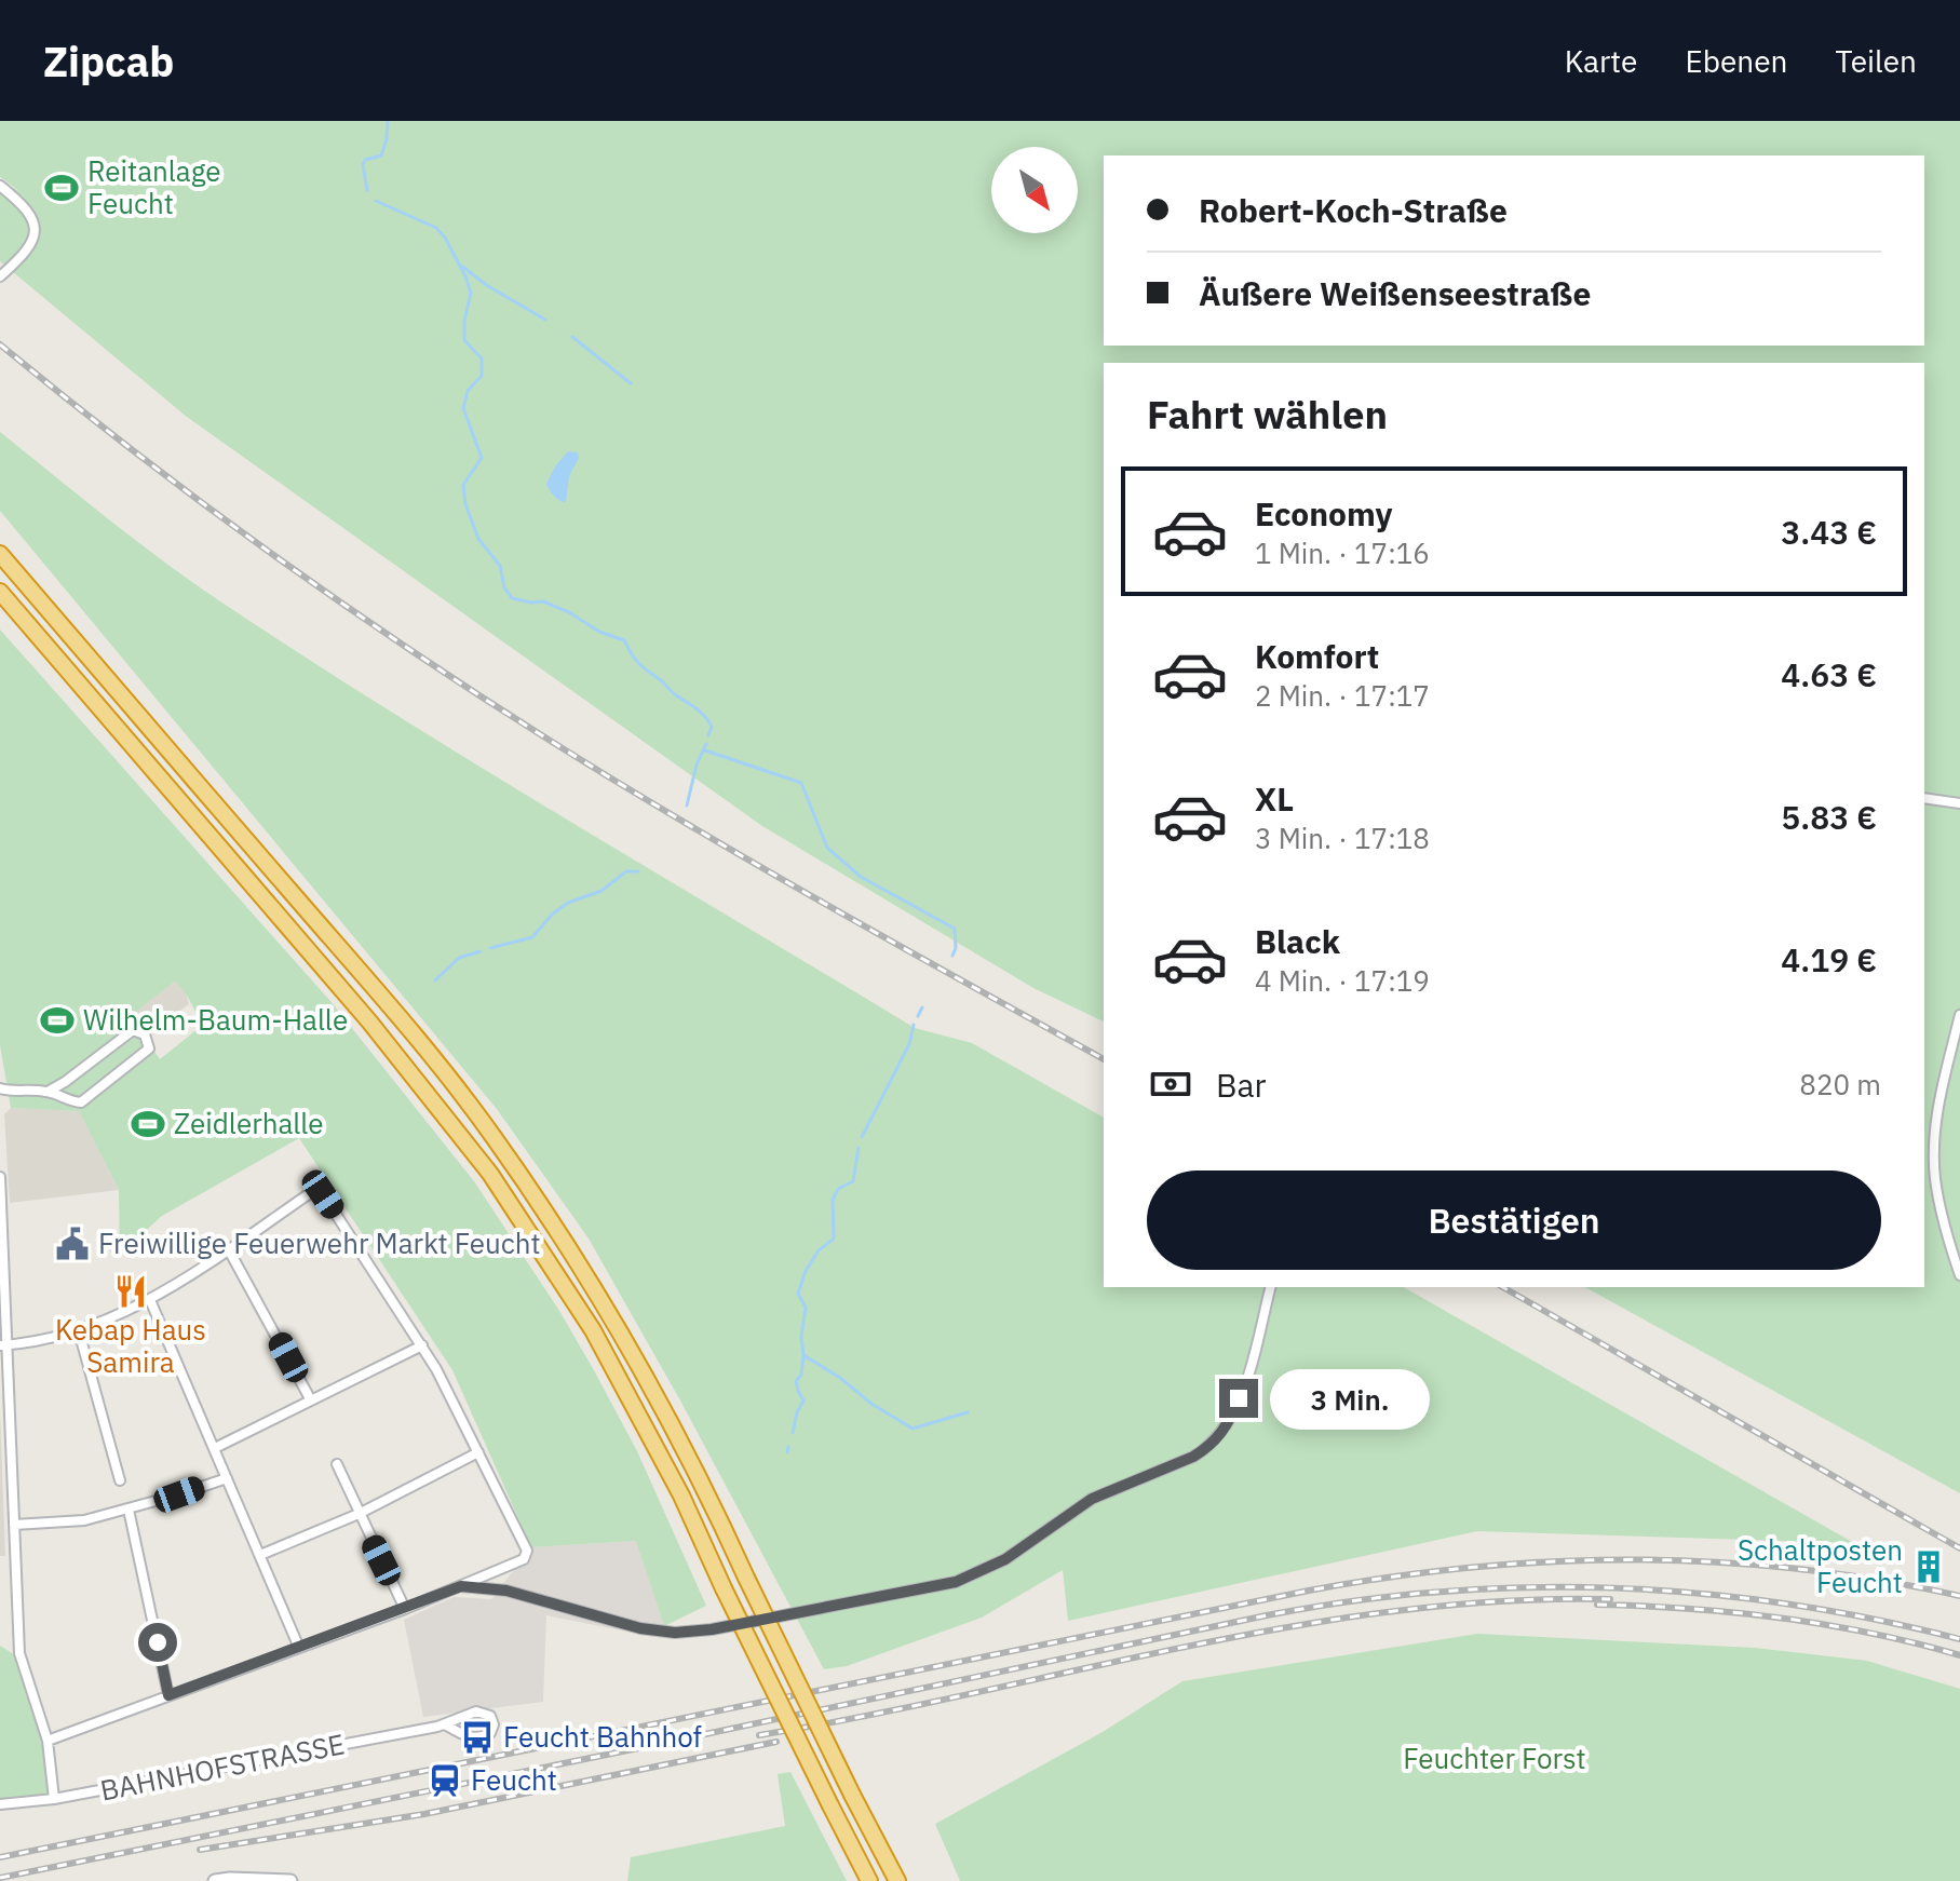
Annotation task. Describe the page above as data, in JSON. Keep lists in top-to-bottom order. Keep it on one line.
{"streets":{"street":["BAHNHOFSTRASSE"]},"parks":["Feuchter Forst"],"places":{"sports":["Reitanlage Feucht","Wilhelm-Baum-Halle","Zeidlerhalle"],"public building":["Freiwillige Feuerwehr Markt Feucht"],"restaurant":["Kebap Haus Samira"],"building":["Schaltposten Feucht"],"bus stop":["Feucht Bahnhof"],"station":["Feucht"]},"north":"bottom right","page":{"header":"Zipcab","nav":["Karte","Ebenen","Teilen"],"banner":["Robert-Koch-Straße","Äußere Weißenseestraße"],"heading":"Fahrt wählen","list":[{"name":"Economy","note":"1 Min. · 17:16","value":"3.43 €"},{"name":"Komfort","note":"2 Min. · 17:17","value":"4.63 €"},{"name":"XL","note":"3 Min. · 17:18","value":"5.83 €"},{"name":"Black","note":"4 Min. · 17:19","value":"4.19 €"}],"pay":["Bar","820 m"],"buttons":"Bestätigen","bubble":"3 Min."}}
